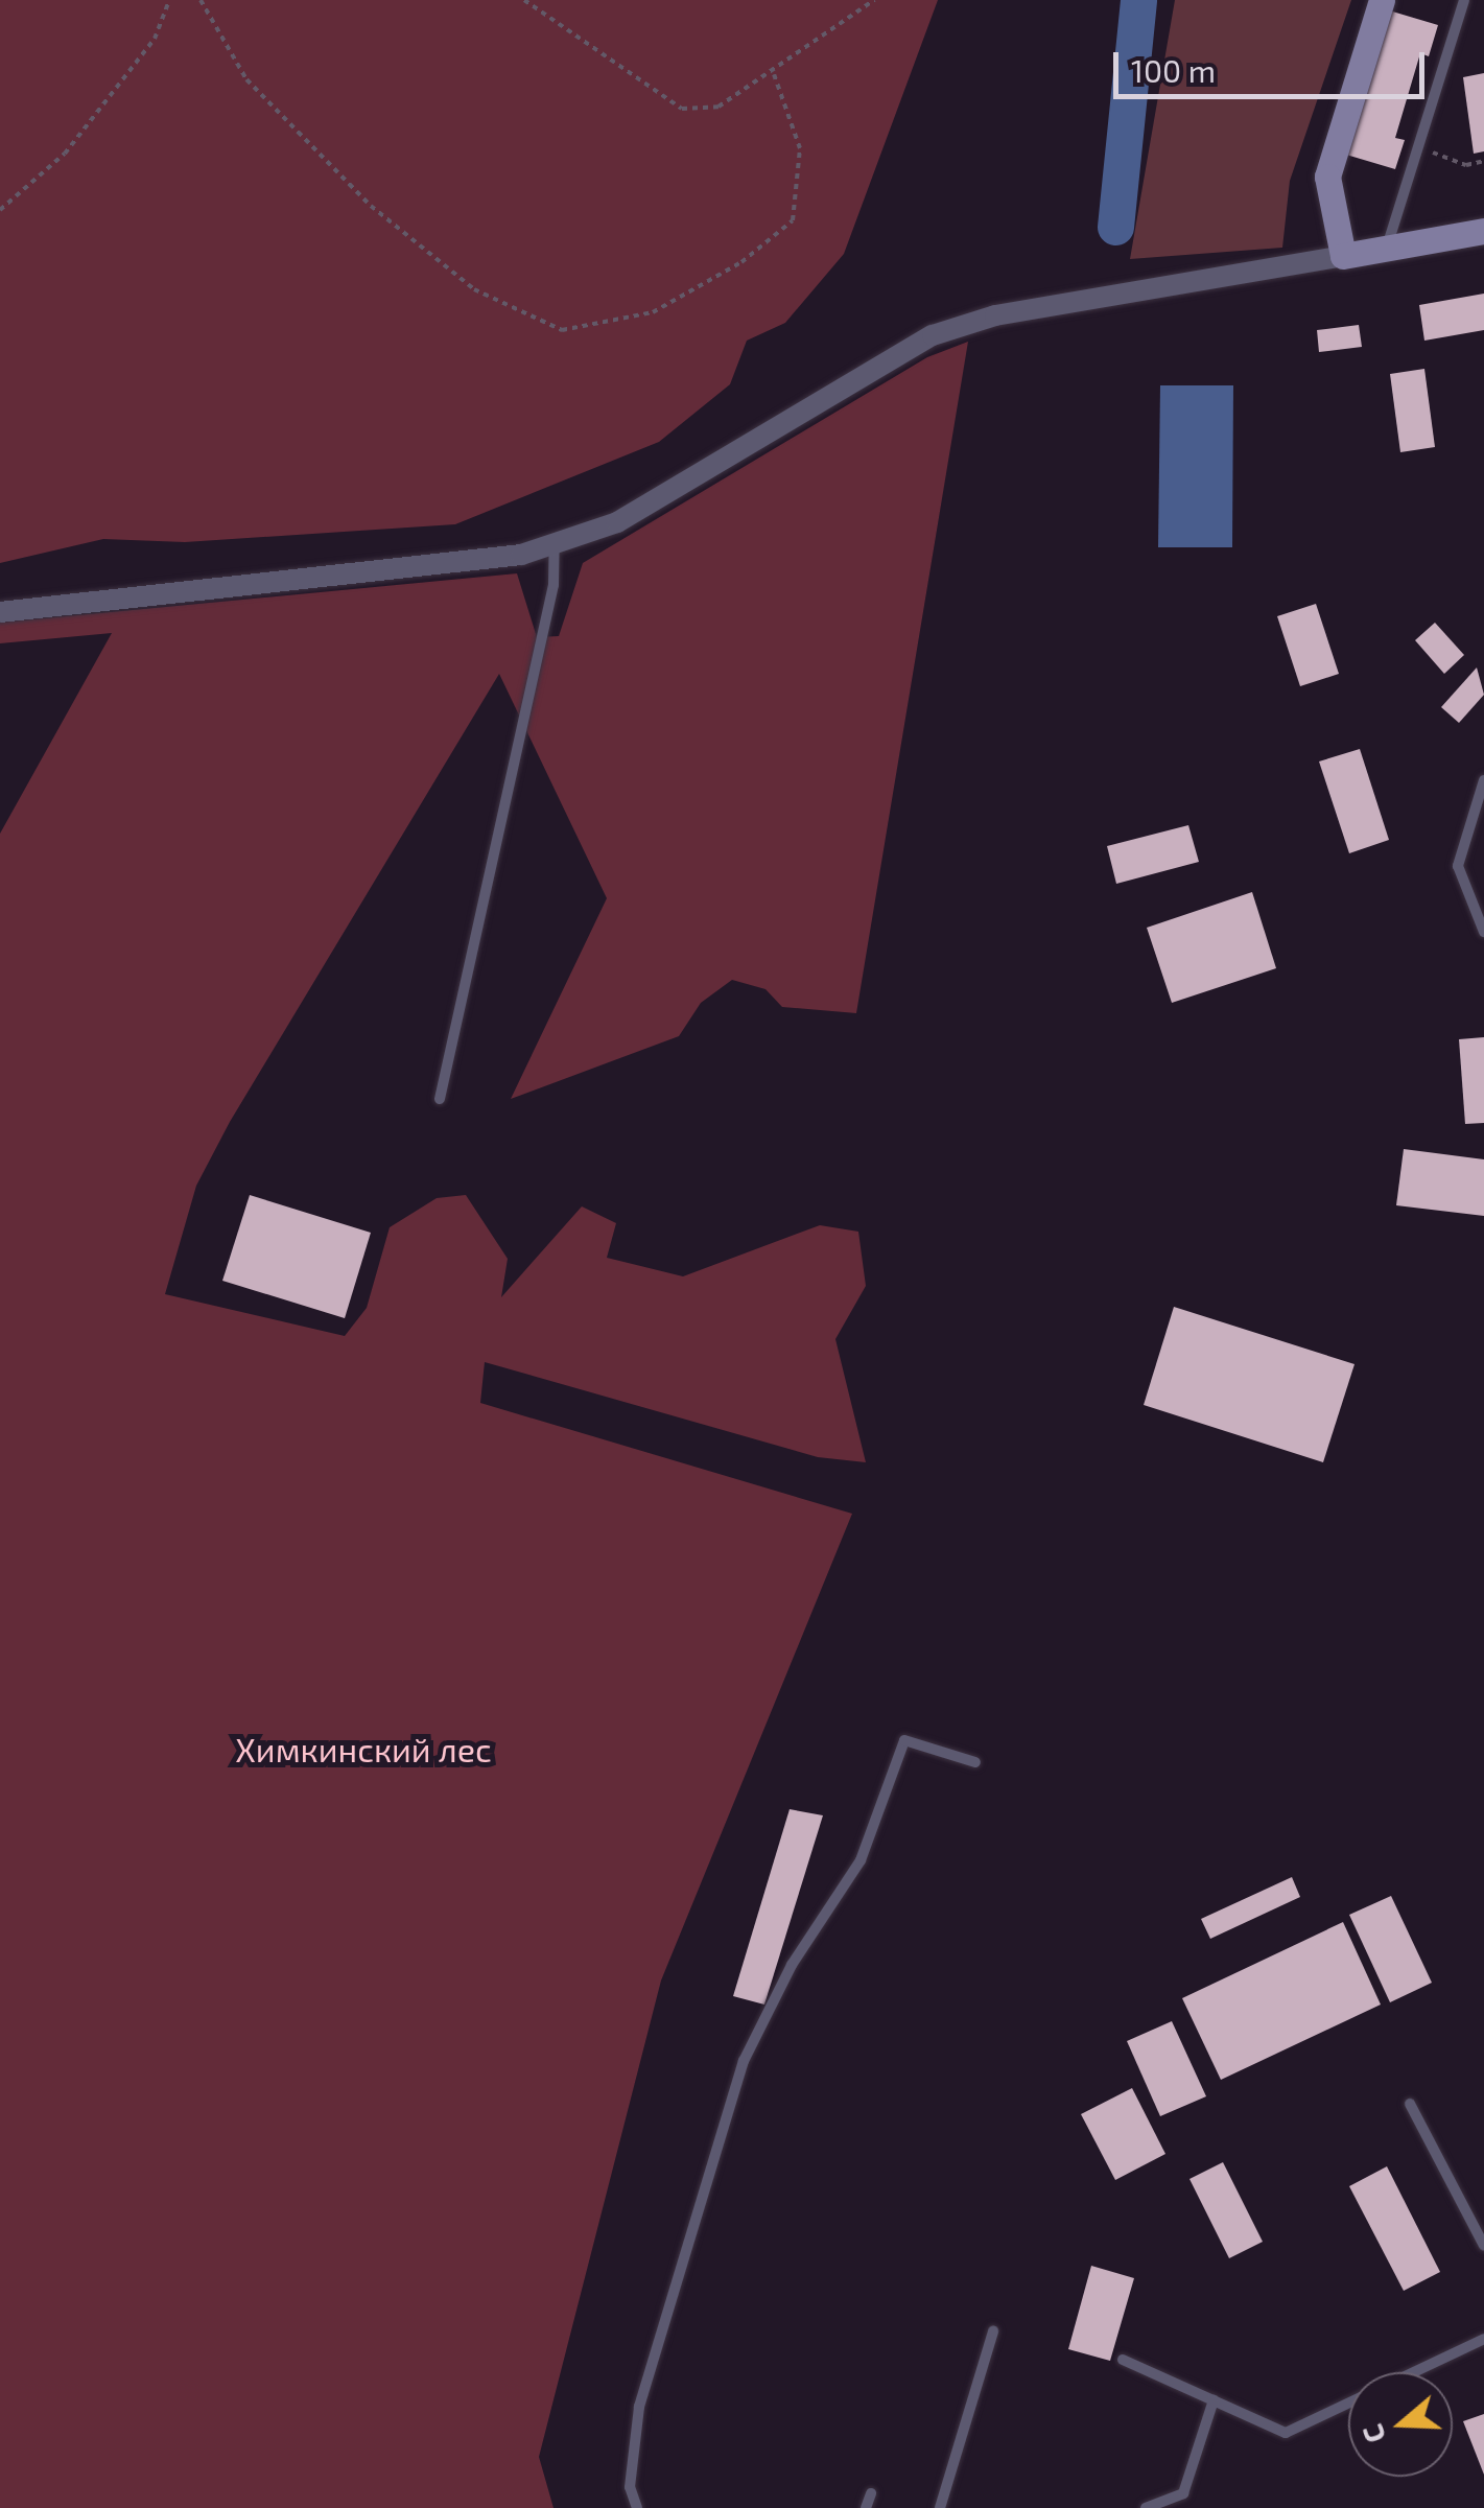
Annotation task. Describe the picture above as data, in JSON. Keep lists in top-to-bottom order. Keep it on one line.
{"parks":["Химкинский лес"],"scale_bar":"100 m","north":"left"}
